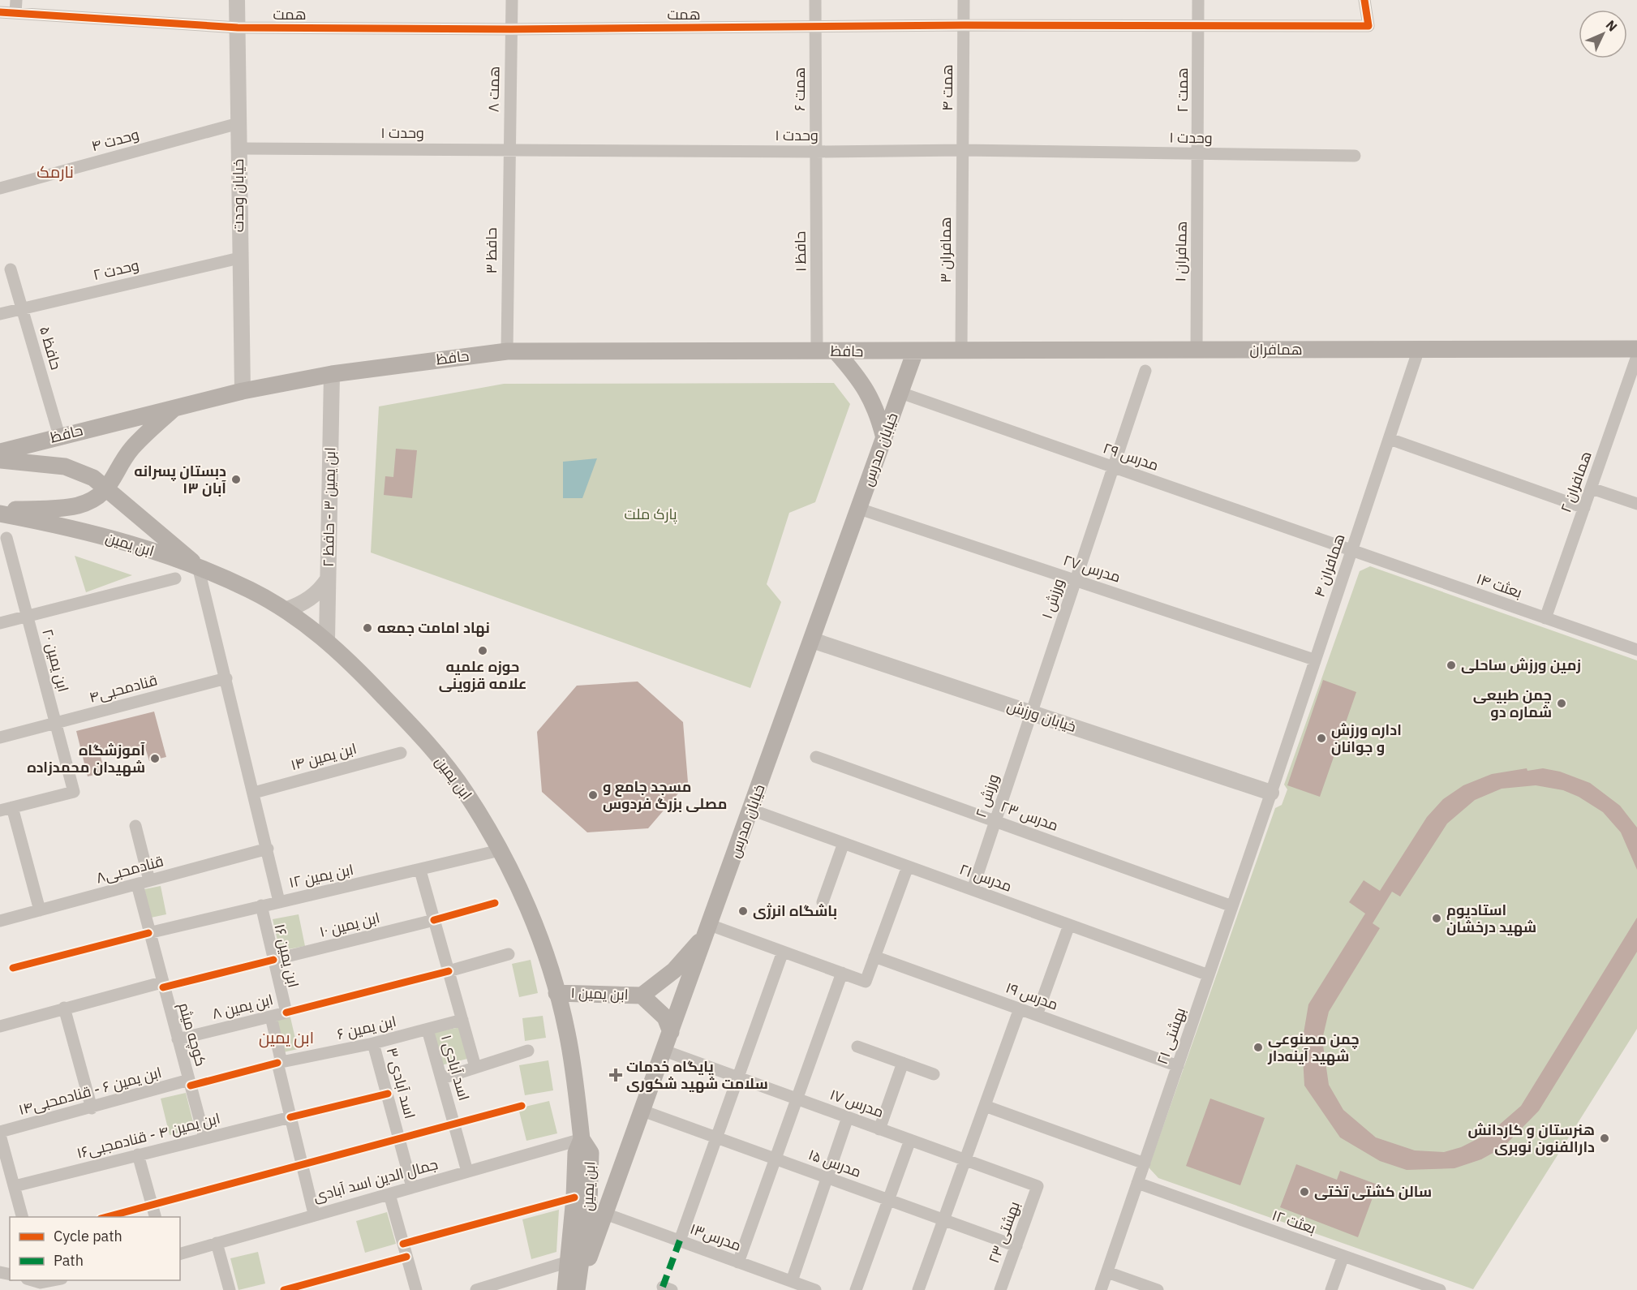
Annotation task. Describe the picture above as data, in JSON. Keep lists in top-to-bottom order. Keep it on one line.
{"streets":{"main road":["همافران","حافظ","خیابان مدرس","ابن یمین","ابن یمین ۱"],"street":["همت","همت ۴","همت ۸","همت ۶","همت ۲","وحدت ۱","وحدت ۴","خیابان وحدت","همافران ۳","حافظ ۳","حافظ ۱","همافران ۱","وحدت ۲","حافظ ۵","مدرس ۲۹","همافران ۲","ابن یمین ۳ - حافظ ۲","همافران ۴","مدرس ۲۷","بعثت ۱۴","ورزش ۱","ابن یمین ۲۰","قنادمحبی۴","خیابان ورزش","ابن یمین ۱۴","ورزش ۲","مدرس ۲۳","قنادمحبی۸","ابن یمین ۱۲","مدرس ۲۱","ابن یمین ۱۰","ابن یمین ۱۶","مدرس ۱۹","ابن یمین ۸","ابن یمین ۶","کوچه میثم","بهشتی ۲۱","اسد آبادی ۱","اسد آبادی ۳","ابن یمین ۶ - قنادمحبی۱۴","مدرس ۱۷","ابن یمین ۴ - قنادمجبی۱۶","مدرس ۱۵","جمال الدین اسد آبادی","بعثت ۱۲","بهشتی ۲۳","مدرس۱۳"]},"crossings":[["همت","همت ۴"],["همت","همت ۸"],["همت","همت ۶"],["همت","همت ۲"],["همت","خیابان وحدت"],["همت ۴","وحدت ۱"],["همت ۴","همافران ۳"],["همت ۸","وحدت ۱"],["همت ۸","حافظ ۳"],["همت ۶","وحدت ۱"],["همت ۶","حافظ ۱"],["همت ۲","وحدت ۱"],["همت ۲","همافران ۱"],["وحدت ۱","خیابان وحدت"],["وحدت ۱","همافران ۳"],["وحدت ۱","حافظ ۳"],["وحدت ۱","حافظ ۱"],["وحدت ۱","همافران ۱"],["وحدت ۴","خیابان وحدت"],["خیابان وحدت","وحدت ۲"],["خیابان وحدت","حافظ"],["همافران ۳","همافران"],["حافظ ۳","حافظ"],["حافظ ۱","حافظ"],["همافران ۱","همافران"],["وحدت ۲","حافظ ۵"],["حافظ ۵","حافظ"],["همافران","حافظ"],["همافران","خیابان مدرس"],["همافران","همافران ۴"],["حافظ","خیابان مدرس"],["حافظ","ابن یمین ۳ - حافظ ۲"],["خیابان مدرس","مدرس ۲۹"],["خیابان مدرس","ابن یمین"],["خیابان مدرس","مدرس ۲۷"],["خیابان مدرس","خیابان ورزش"],["خیابان مدرس","مدرس ۲۱"],["خیابان مدرس","مدرس ۱۷"],["خیابان مدرس","مدرس ۱۵"],["خیابان مدرس","مدرس۱۳"],["مدرس ۲۹","همافران ۴"],["مدرس ۲۹","بعثت ۱۴"],["مدرس ۲۹","ورزش ۱"],["همافران ۲","بعثت ۱۴"],["ابن یمین ۳ - حافظ ۲","ابن یمین"],["ابن یمین","ابن یمین ۱۲"],["ابن یمین","ابن یمین ۱"],["ابن یمین","جمال الدین اسد آبادی"],["همافران ۴","مدرس ۲۷"],["همافران ۴","بعثت ۱۴"],["همافران ۴","خیابان ورزش"],["همافران ۴","بهشتی ۲۱"],["مدرس ۲۷","ورزش ۱"],["ورزش ۱","خیابان ورزش"],["ورزش ۱","ورزش ۲"],["ابن یمین ۲۰","قنادمحبی۴"],["خیابان ورزش","ورزش ۲"],["خیابان ورزش","بهشتی ۲۱"],["ورزش ۲","مدرس ۲۳"],["ورزش ۲","مدرس ۲۱"],["مدرس ۲۳","بهشتی ۲۱"],["قنادمحبی۸","کوچه میثم"],["ابن یمین ۱۲","ابن یمین ۱۶"],["ابن یمین ۱۲","کوچه میثم"],["مدرس ۲۱","بهشتی ۲۱"],["ابن یمین ۱۰","ابن یمین ۱۶"],["ابن یمین ۱۶","ابن یمین ۸"],["مدرس ۱۹","بهشتی ۲۱"],["ابن یمین ۸","کوچه میثم"],["ابن یمین ۶","اسد آبادی ۱"],["ابن یمین ۶","اسد آبادی ۳"],["کوچه میثم","ابن یمین ۶ - قنادمحبی۱۴"],["کوچه میثم","ابن یمین ۴ - قنادمجبی۱۶"],["بهشتی ۲۱","بعثت ۱۲"],["اسد آبادی ۱","جمال الدین اسد آبادی"],["اسد آبادی ۳","جمال الدین اسد آبادی"],["مدرس ۱۷","بهشتی ۲۳"],["مدرس ۱۵","بهشتی ۲۳"]],"districts":["نارمک","ابن یمین"],"parks":["پارک ملت"],"places":{"other":["دبستان پسرانه ۱۳ آبان","نهاد امامت جمعه","حوزه علمیه علامه قزوینی","زمین ورزش ساحلی","چمن طبیعی شماره دو","اداره ورزش و جوانان","آموزشگاه شهیدان محمدزاده","مسجد جامع و مصلی بزرگ فردوس","باشگاه انرژی","استادیوم شهید درخشان","چمن مصنوعی شهید آینه‌دار","هنرستان و کاردانش دارالفنون نوبری","سالن کشتی تختی"],"health":["پایگاه خدمات سلامت شهید شکوری"]},"legend":["Cycle path","Path"],"north":"top right"}
